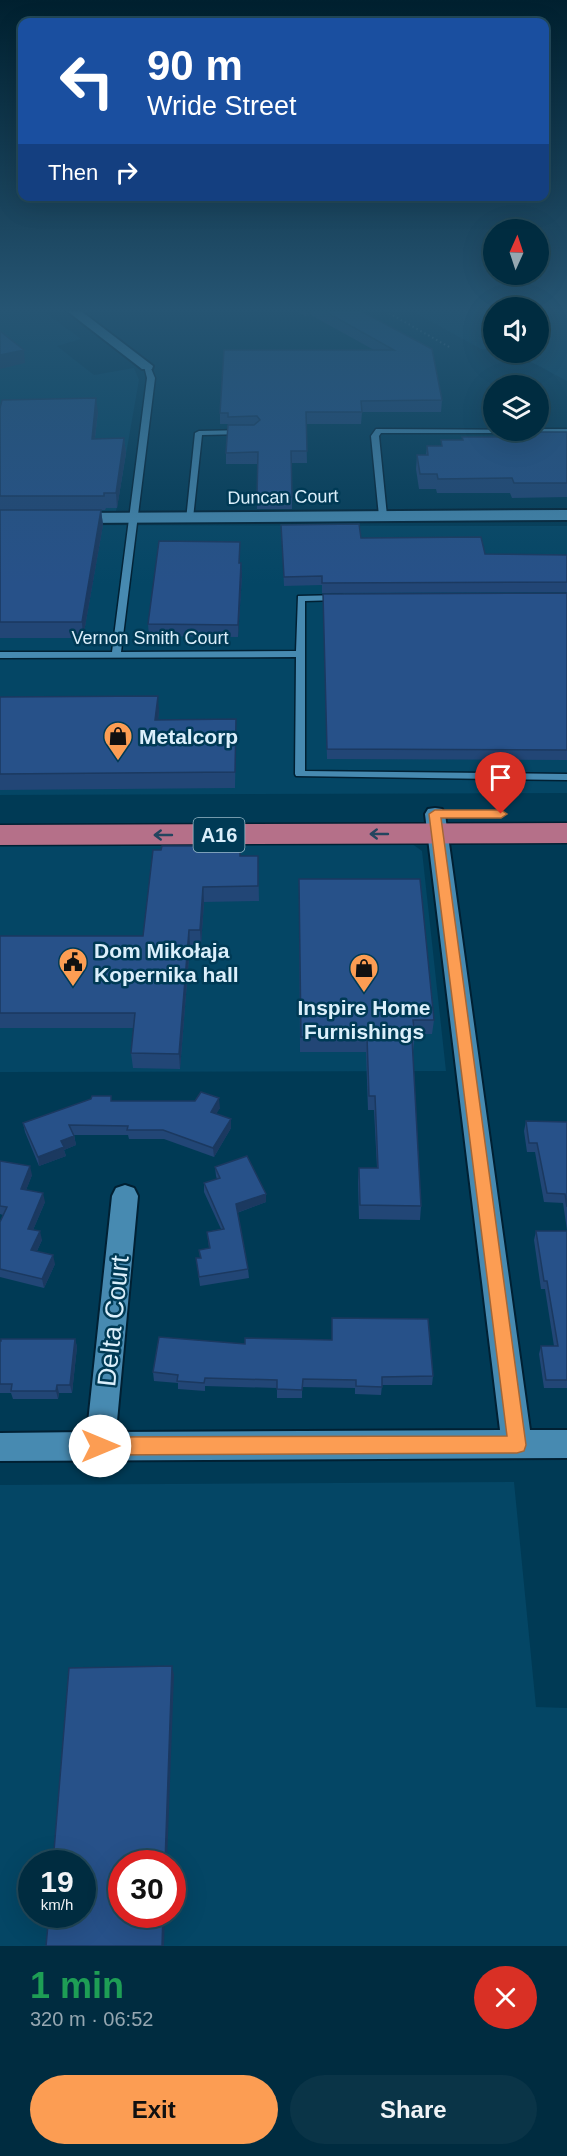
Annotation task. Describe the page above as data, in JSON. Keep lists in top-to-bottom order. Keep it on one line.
{"streets":{"highway":["A16"],"street":["Duncan Court","Delta Court"],"lane":["Vernon Smith Court"]},"places":{"shop":["Metalcorp","Inspire Home Furnishings"],"public building":["Dom Mikołaja Kopernika hall"]},"north":"top","page":{"turn":["90 m","Wride Street"],"then":"Then","speed":"19 km/h","limit":"30","heading":["1 min","320 m · 06:52"],"buttons":["Exit","Share"]}}
